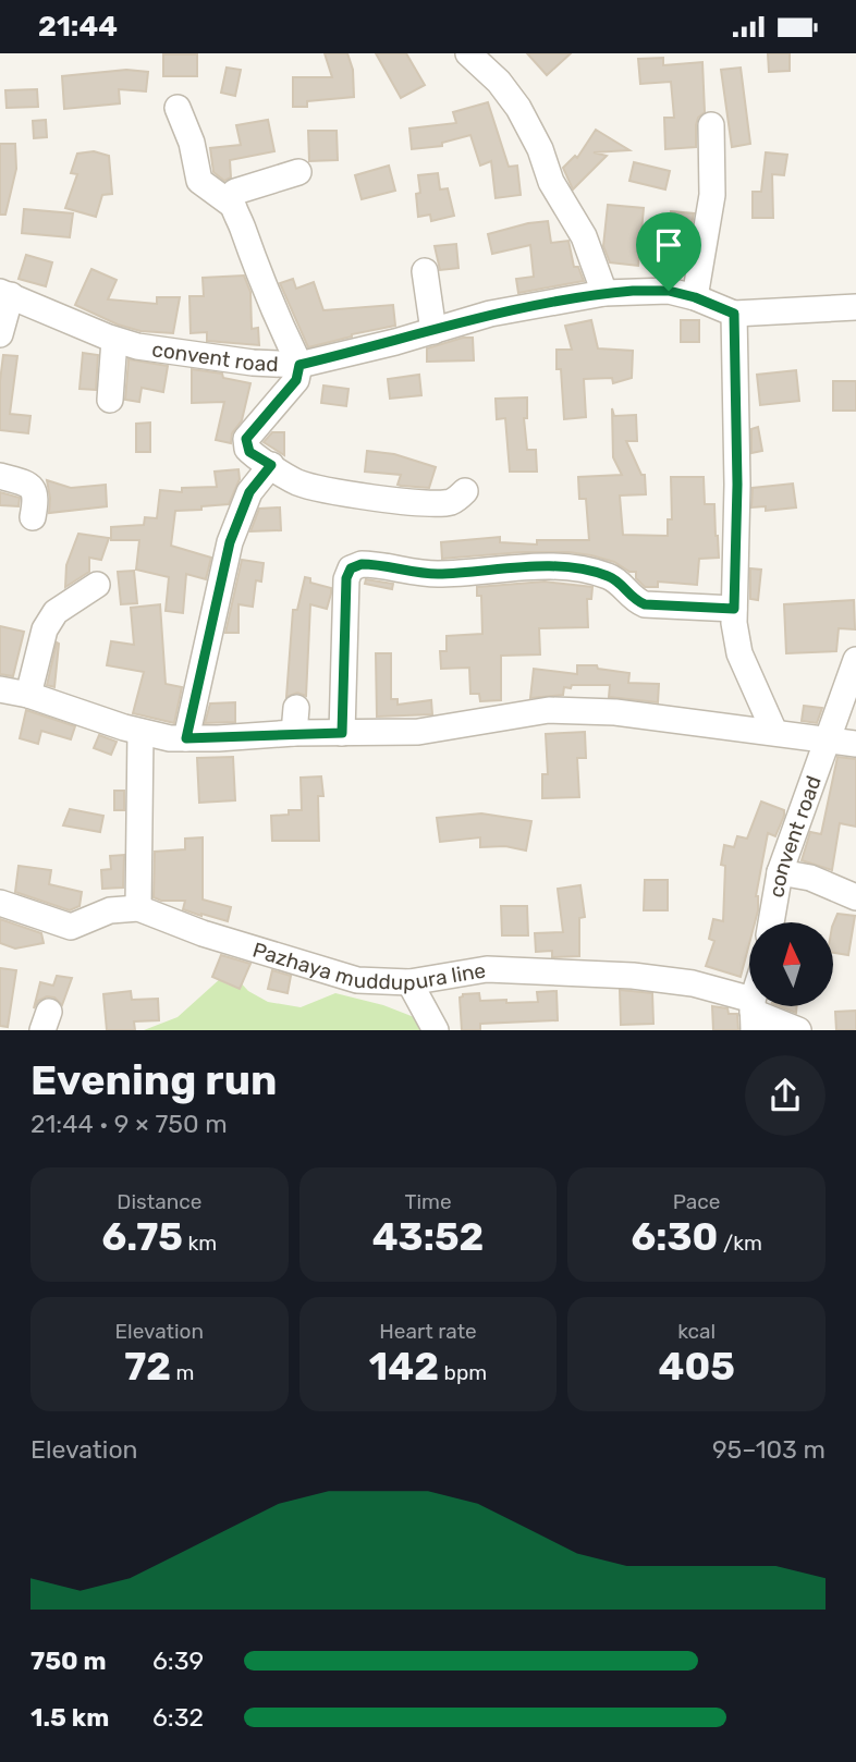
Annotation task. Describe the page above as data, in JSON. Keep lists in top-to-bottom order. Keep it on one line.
{"streets":{"street":["convent road","Pazhaya muddupura line"]},"north":"top","page":{"status":"21:44","heading":["Evening run","21:44 · 9 × 750 m"],"stats":[["Distance","6.75 km"],["Time","43:52"],["Pace","6:30 /km"],["Elevation","72 m"],["Heart rate","142 bpm"],["kcal","405"]],"chart":["Elevation","95–103 m"],"list":[{"name":"750 m","note":"6:39"},{"name":"1.5 km","note":"6:32"}]}}
